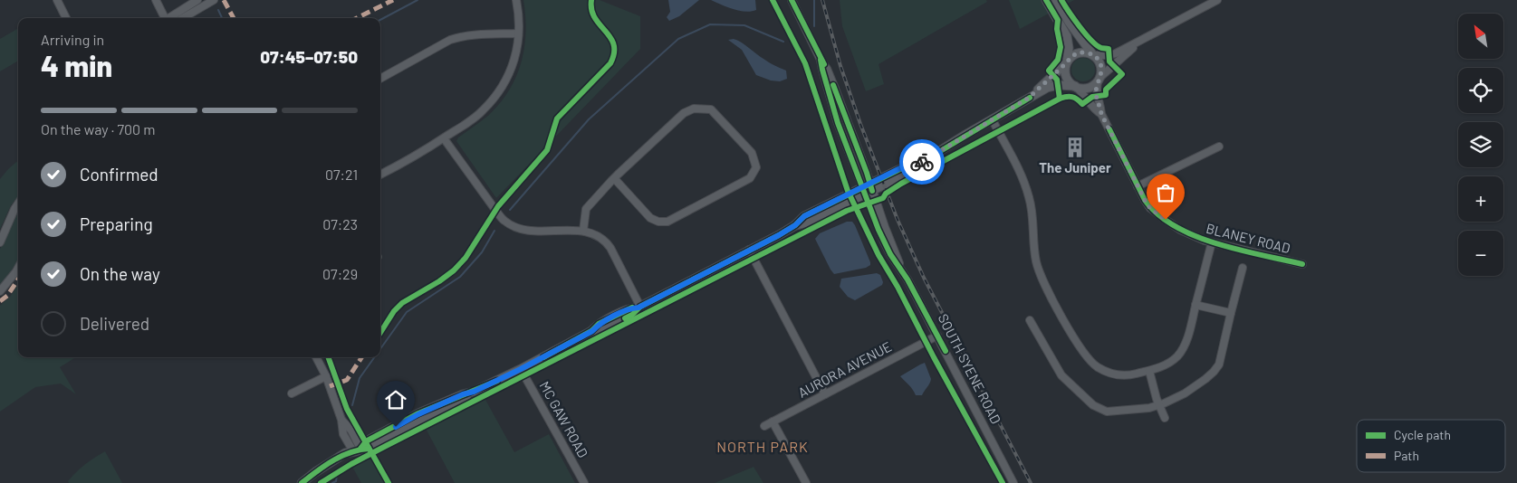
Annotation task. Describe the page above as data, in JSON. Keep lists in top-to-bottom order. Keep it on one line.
{"streets":{"street":["BLANEY ROAD","SOUTH SYENE ROAD","AURORA AVENUE","MC GAW ROAD"]},"crossings":[["SOUTH SYENE ROAD","AURORA AVENUE"]],"districts":["NORTH PARK"],"places":{"building":["The Juniper"]},"legend":["Cycle path","Path"],"north":"top left","page":{"map_buttons":["+","−"],"heading":["4 min","Arriving in","07:45–07:50"],"bar":"On the way · 700 m","list":[["Confirmed","07:21"],["Preparing","07:23"],["On the way","07:29"],"Delivered"]}}
